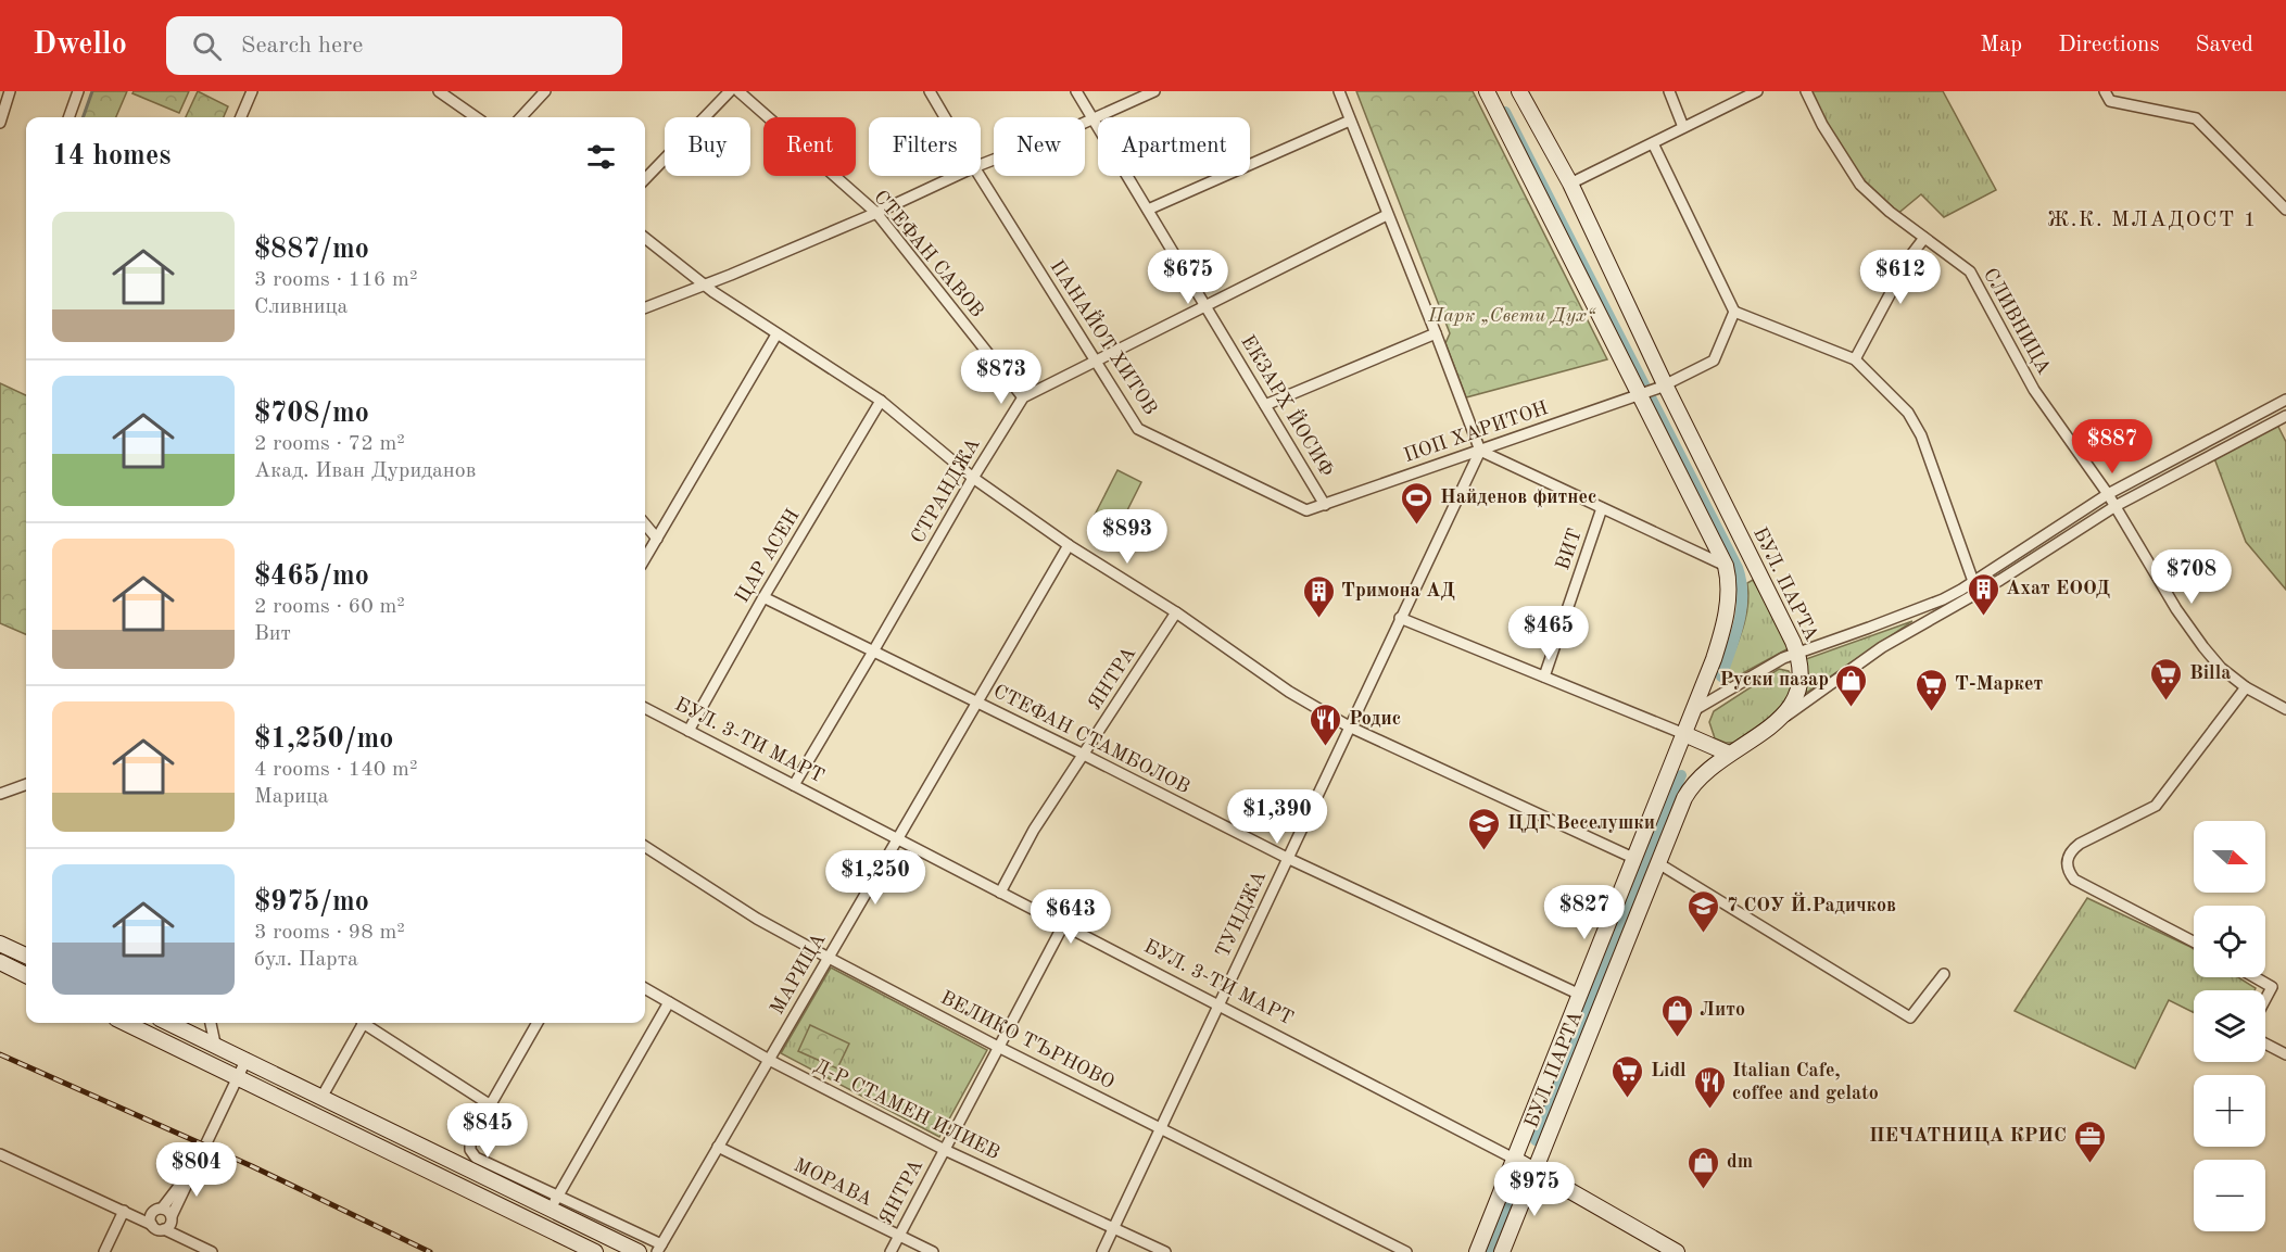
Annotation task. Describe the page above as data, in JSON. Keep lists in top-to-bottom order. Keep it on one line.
{"streets":{"main road":["БУЛ. ПАРТА","БУЛ. 3-ТИ МАРТ"],"street":["СТЕФАН САВОВ","СЛИВНИЦА","ПАНАЙОТ ХИТОВ","ЕКЗАРХ ЙОСИФ","ПОП ХАРИТОН","СТРАНДЖА","ВИТ","ЦАР АСЕН","ЯНТРА","СТЕФАН СТАМБОЛОВ","ТУНДЖА","МАРИЦА","ВЕЛИКО ТЪРНОВО","Д-Р СТАМЕН ИЛИЕВ","МОРАВА"]},"crossings":[["СТЕФАН САВОВ","СТРАНДЖА"],["ПАНАЙОТ ХИТОВ","ЕКЗАРХ ЙОСИФ"],["ПАНАЙОТ ХИТОВ","ПОП ХАРИТОН"],["ЕКЗАРХ ЙОСИФ","ПОП ХАРИТОН"],["ПОП ХАРИТОН","БУЛ. ПАРТА"],["ПОП ХАРИТОН","ТУНДЖА"],["СТРАНДЖА","СТЕФАН СТАМБОЛОВ"],["СТРАНДЖА","БУЛ. 3-ТИ МАРТ"],["ЦАР АСЕН","СТЕФАН СТАМБОЛОВ"],["ЦАР АСЕН","БУЛ. 3-ТИ МАРТ"],["БУЛ. ПАРТА","СТЕФАН СТАМБОЛОВ"],["БУЛ. ПАРТА","БУЛ. 3-ТИ МАРТ"],["ЯНТРА","СТЕФАН СТАМБОЛОВ"],["ЯНТРА","БУЛ. 3-ТИ МАРТ"],["ЯНТРА","ВЕЛИКО ТЪРНОВО"],["ЯНТРА","Д-Р СТАМЕН ИЛИЕВ"],["ЯНТРА","МОРАВА"],["СТЕФАН СТАМБОЛОВ","ТУНДЖА"],["СТЕФАН СТАМБОЛОВ","МАРИЦА"],["БУЛ. 3-ТИ МАРТ","ТУНДЖА"],["БУЛ. 3-ТИ МАРТ","МАРИЦА"],["ТУНДЖА","ВЕЛИКО ТЪРНОВО"],["ТУНДЖА","Д-Р СТАМЕН ИЛИЕВ"],["МАРИЦА","ВЕЛИКО ТЪРНОВО"],["МАРИЦА","Д-Р СТАМЕН ИЛИЕВ"],["МАРИЦА","МОРАВА"]],"districts":["Ж.К. МЛАДОСТ 1"],"parks":["Парк „Свети Дух“"],"places":{"sports":["Найденов фитнес"],"building":["Ахат ЕООД","Тримона АД"],"supermarket":["Billa","Т-Маркет","Lidl"],"shop":["Руски пазар","Лито","dm"],"restaurant":["Родис","Italian Cafe, coffee and gelato"],"school or university":["ЦДГ Веселушки","7 СОУ Й.Радичков"],"office":["ПЕЧАТНИЦА КРИС"]},"north":"right","page":{"header":"Dwello","search":"Search here","nav":["Map","Directions","Saved"],"chip":["Buy","Rent","Filters","New","Apartment"],"heading":"14 homes","list":[{"name":"$887/mo","note":"3 rooms · 116 m² · Сливница"},{"name":"$708/mo","note":"2 rooms · 72 m² · Акад. Иван Дуриданов"},{"name":"$465/mo","note":"2 rooms · 60 m² · Вит"},{"name":"$1,250/mo","note":"4 rooms · 140 m² · Марица"},{"name":"$975/mo","note":"3 rooms · 98 m² · бул. Парта"}],"price":["$675","$612","$873","$887","$893","$708","$465","$1,390","$1,250","$827","$643","$845","$804","$975"],"map_buttons":["+","−"]}}
